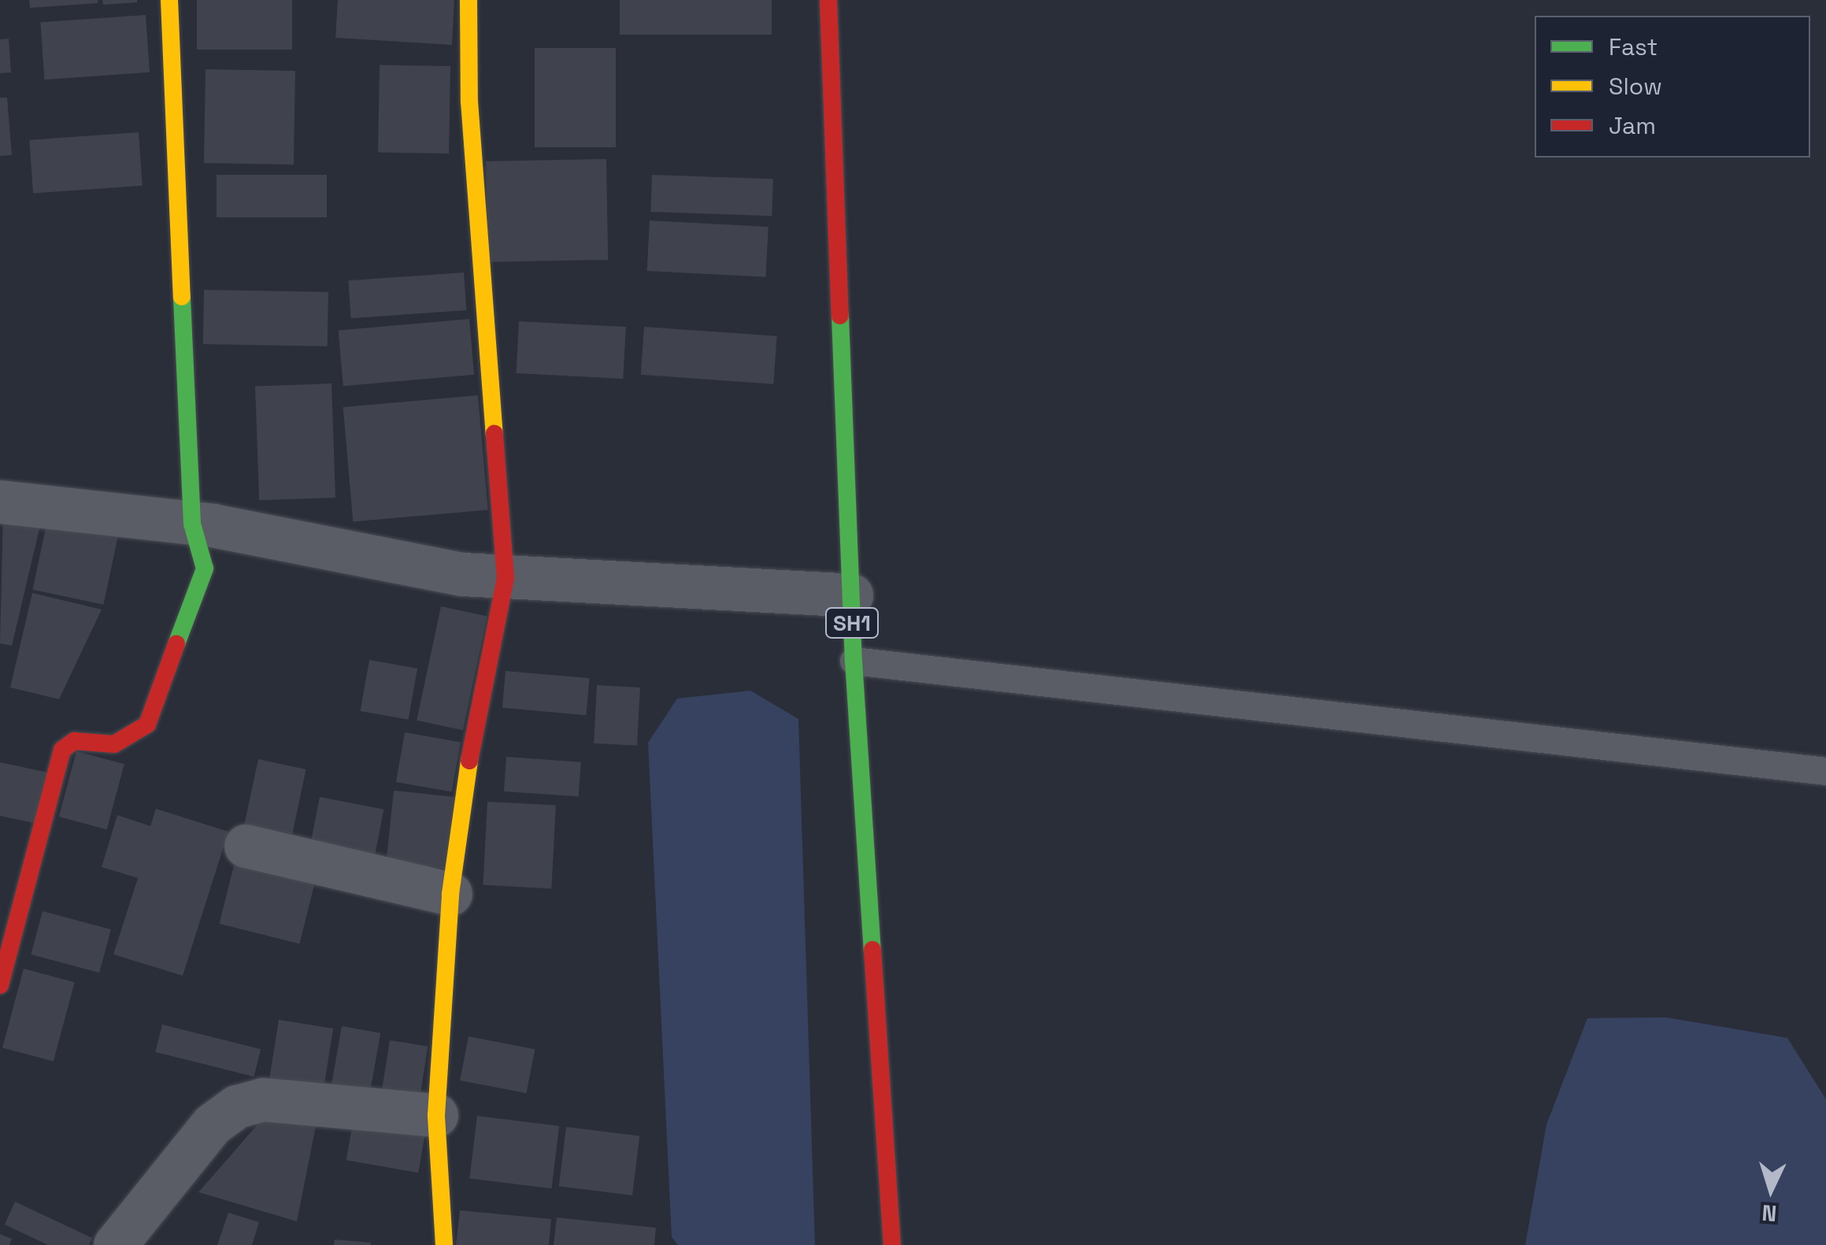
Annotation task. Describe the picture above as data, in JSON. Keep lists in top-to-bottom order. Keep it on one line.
{"streets":{"street":["SH1"]},"legend":["Fast","Slow","Jam"],"north":"bottom"}
